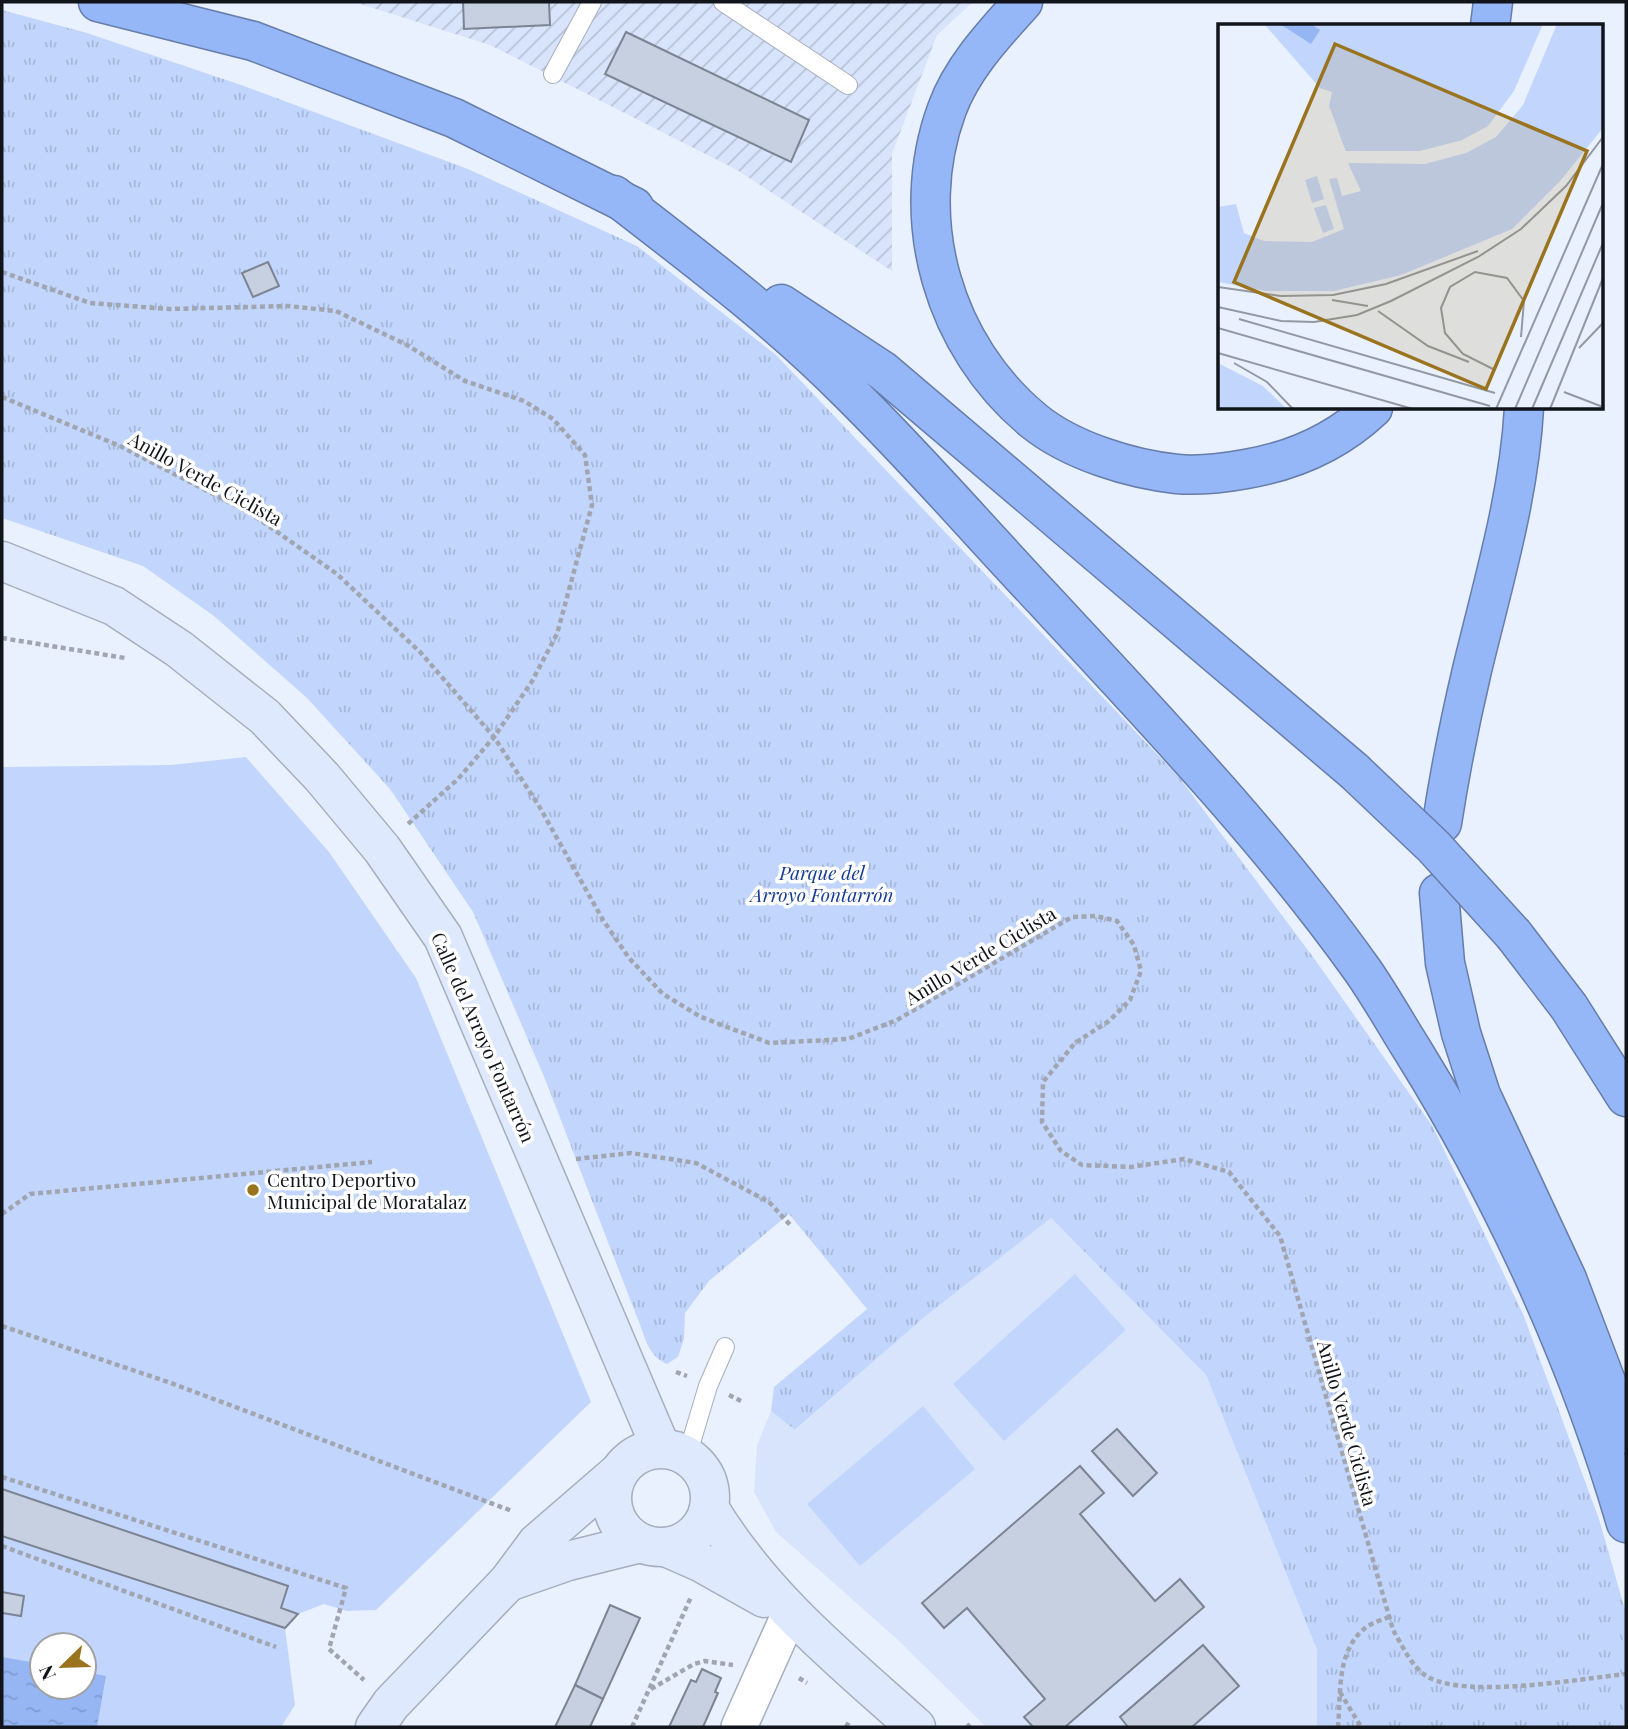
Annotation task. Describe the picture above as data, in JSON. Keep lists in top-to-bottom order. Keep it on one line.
{"streets":{"street":["Calle del Arroyo Fontarrón"],"path":["Anillo Verde Ciclista"]},"parks":["Parque del Arroyo Fontarrón"],"places":["Centro Deportivo Municipal de Moratalaz"],"north":"bottom left"}
